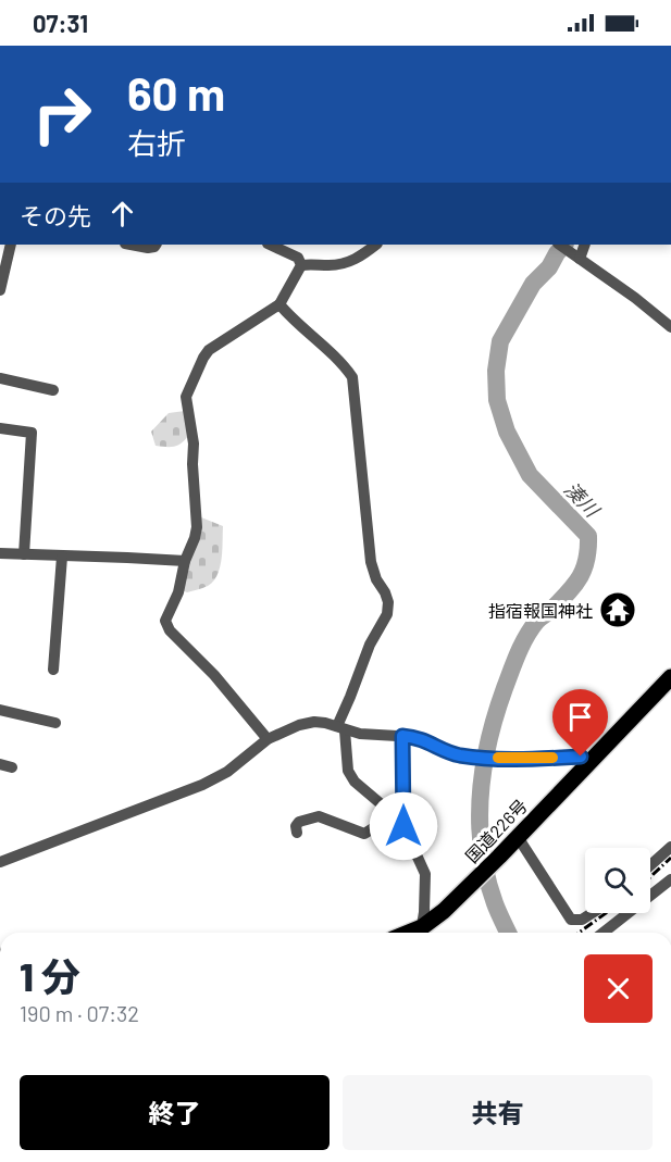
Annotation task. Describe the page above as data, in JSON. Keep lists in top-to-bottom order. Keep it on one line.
{"streets":{"highway":["国道226号"]},"water":["湊川"],"places":{"temple":["指宿報国神社"]},"page":{"status":"07:31","turn":["60 m","右折"],"then":"その先","heading":["1 分","190 m · 07:32"],"buttons":["終了","共有"]}}
